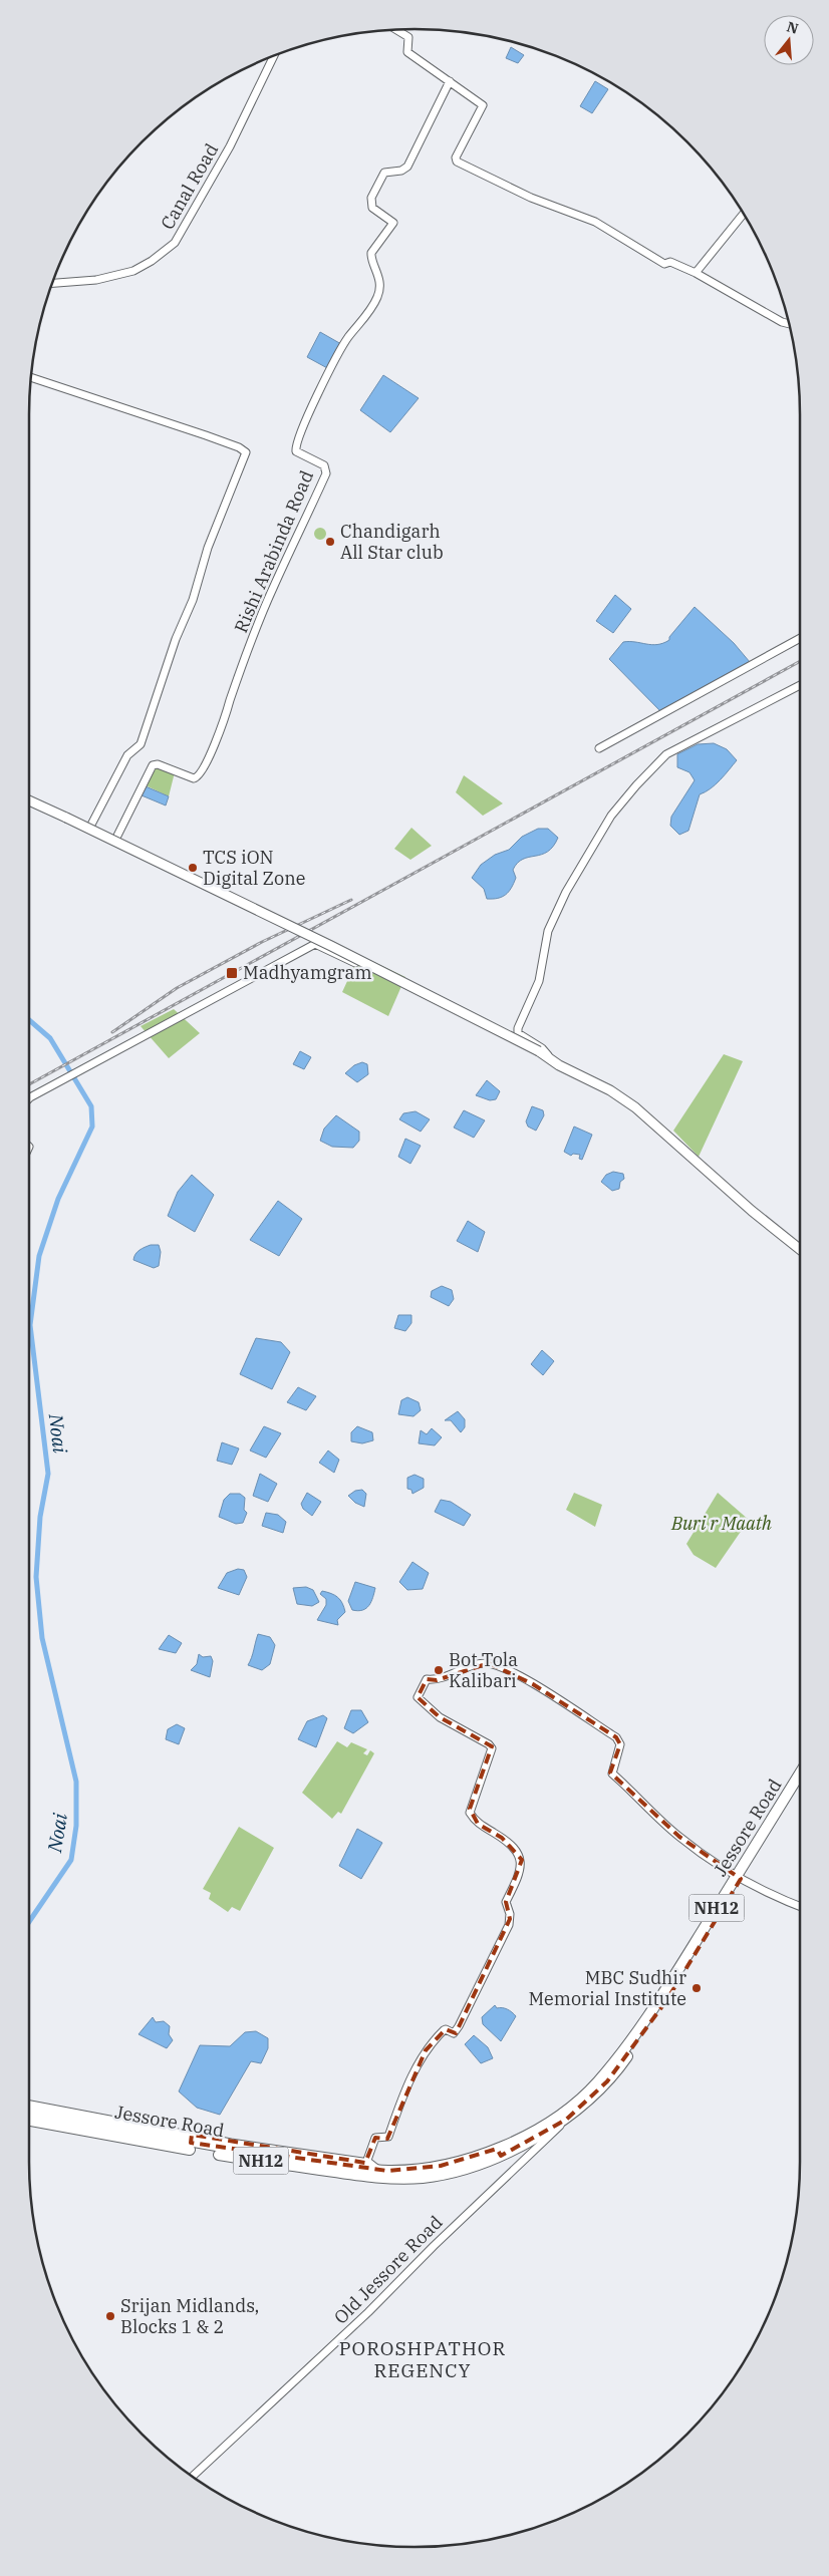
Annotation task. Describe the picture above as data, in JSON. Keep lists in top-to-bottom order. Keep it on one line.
{"streets":{"highway":["Jessore Road","NH12"],"street":["Canal Road","Rishi Arabinda Road","Old Jessore Road"]},"crossings":[["Jessore Road","NH12"],["NH12","Old Jessore Road"]],"districts":["POROSHPATHOR REGENCY"],"water":["Noai"],"parks":["Buri r Maath"],"places":{"other":["Chandigarh All Star club","TCS iON Digital Zone","Bot Tola Kalibari","MBC Sudhir Memorial Institute","Srijan Midlands, Blocks 1 & 2"],"transit":["Madhyamgram"]},"north":"top"}
